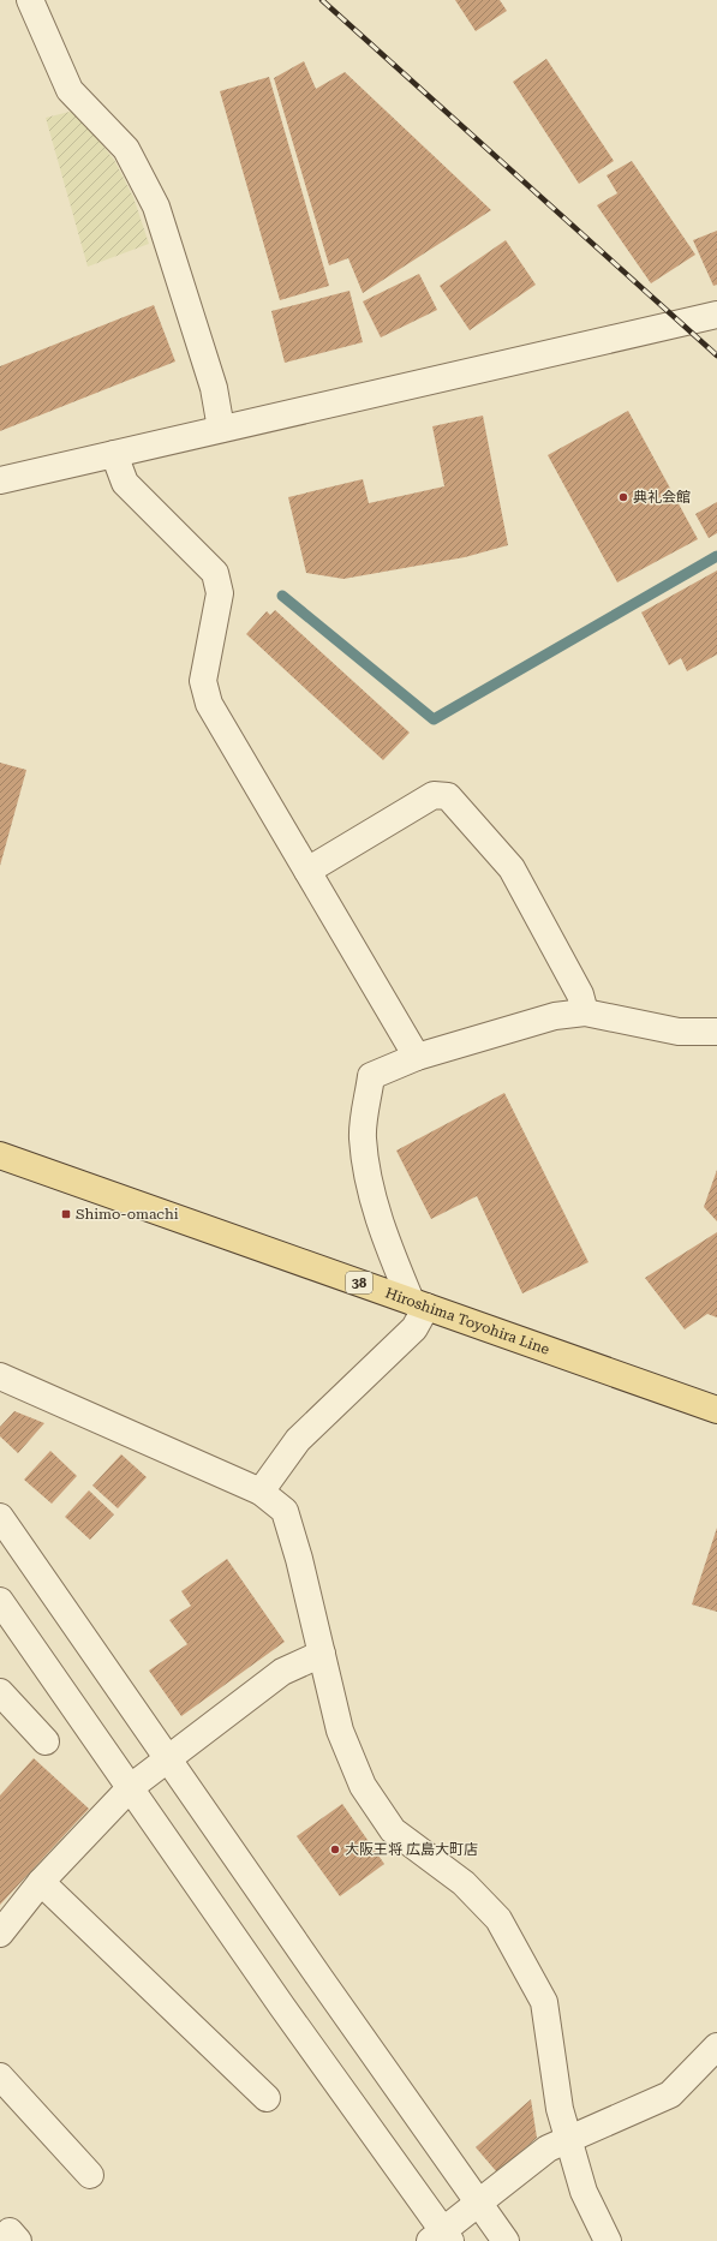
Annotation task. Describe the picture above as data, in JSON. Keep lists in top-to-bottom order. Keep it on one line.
{"streets":{"main road":["38","Hiroshima Toyohira Line"]},"places":{"other":["典礼会館","大阪王将 広島大町店"],"transit":["Shimo-omachi"]}}
